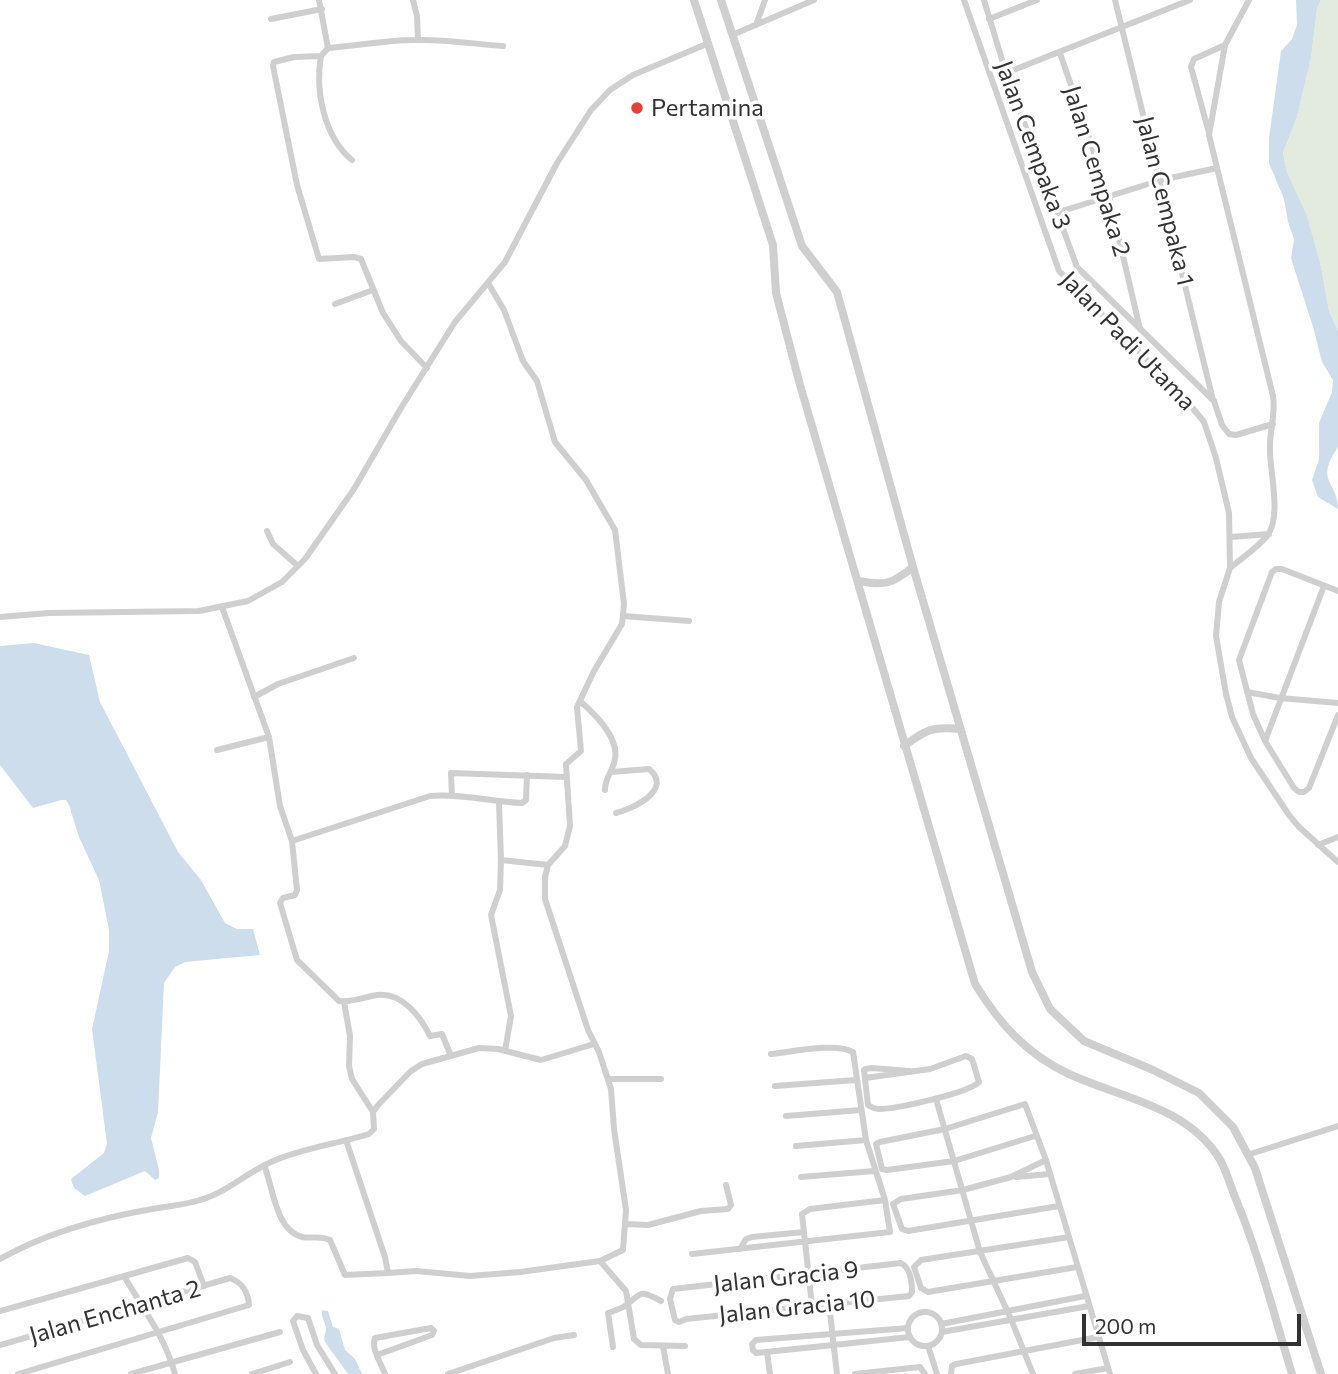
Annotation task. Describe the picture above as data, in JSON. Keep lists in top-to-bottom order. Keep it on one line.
{"streets":{"street":["Jalan Cempaka 3","Jalan Cempaka 2","Jalan Cempaka 1","Jalan Padi Utama","Jalan Gracia 9","Jalan Gracia 10","Jalan Enchanta 2"]},"crossings":[["Jalan Cempaka 3","Jalan Cempaka 2"],["Jalan Cempaka 3","Jalan Cempaka 1"],["Jalan Gracia 9","Jalan Gracia 10"]],"places":["Pertamina"],"scale_bar":"200 m"}
